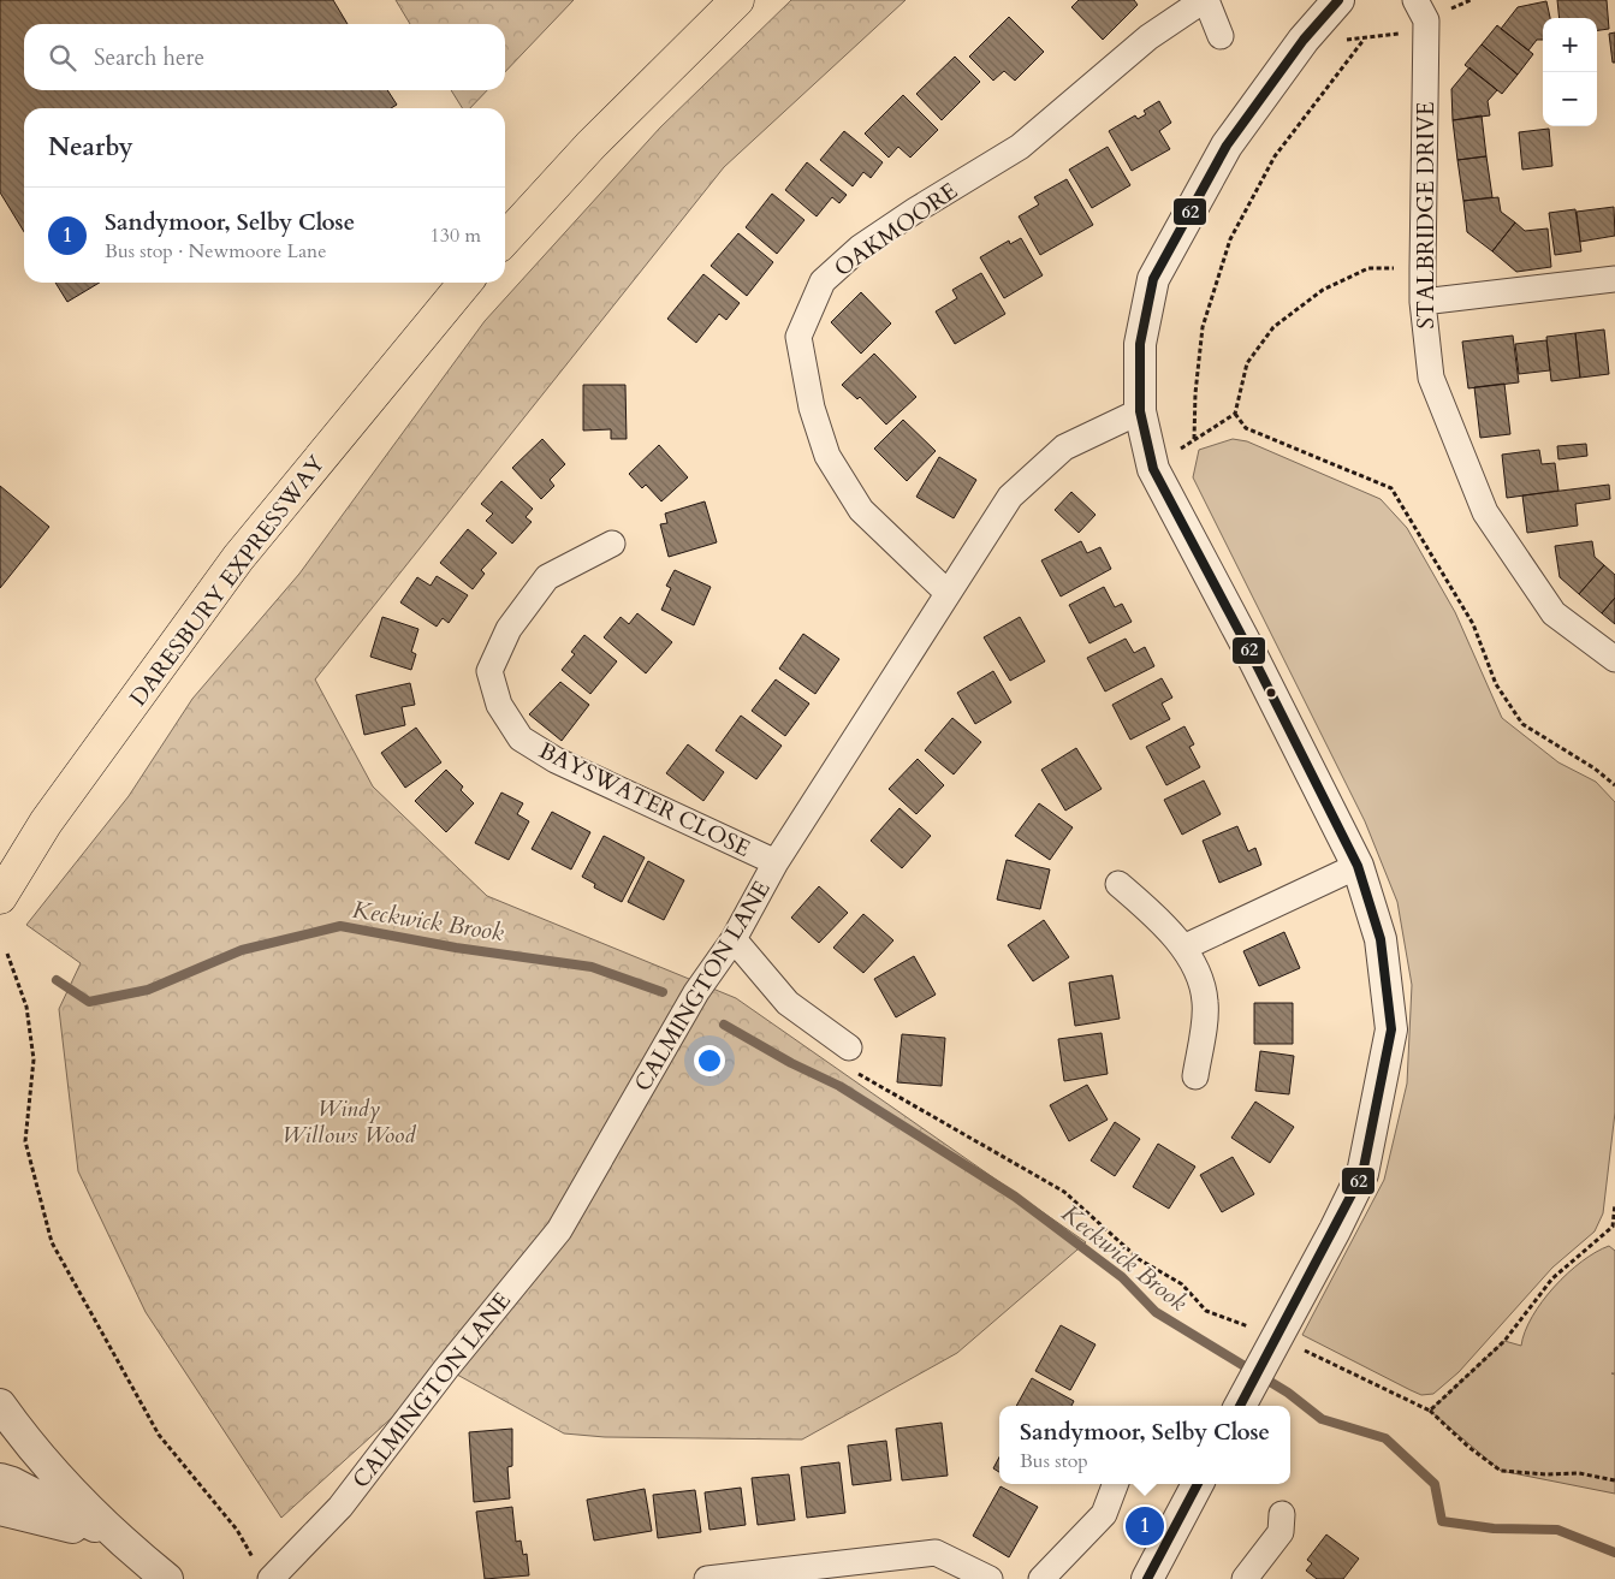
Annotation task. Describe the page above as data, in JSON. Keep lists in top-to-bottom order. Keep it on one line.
{"streets":{"main road":["DARESBURY EXPRESSWAY"],"street":["STALBRIDGE DRIVE","OAKMOORE","BAYSWATER CLOSE","CALMINGTON LANE"]},"crossings":[["OAKMOORE","CALMINGTON LANE"],["BAYSWATER CLOSE","CALMINGTON LANE"]],"water":["Keckwick Brook"],"parks":["Windy Willows Wood"],"lines":["transit line 62"],"page":{"map_buttons":["+","−"],"search":"Search here","heading":"Nearby","list":[{"mark":"1","name":"Sandymoor, Selby Close","note":"Bus stop · Newmoore Lane","value":"130 m"}],"popup":["Sandymoor, Selby Close","Bus stop"],"pins":"1"}}
